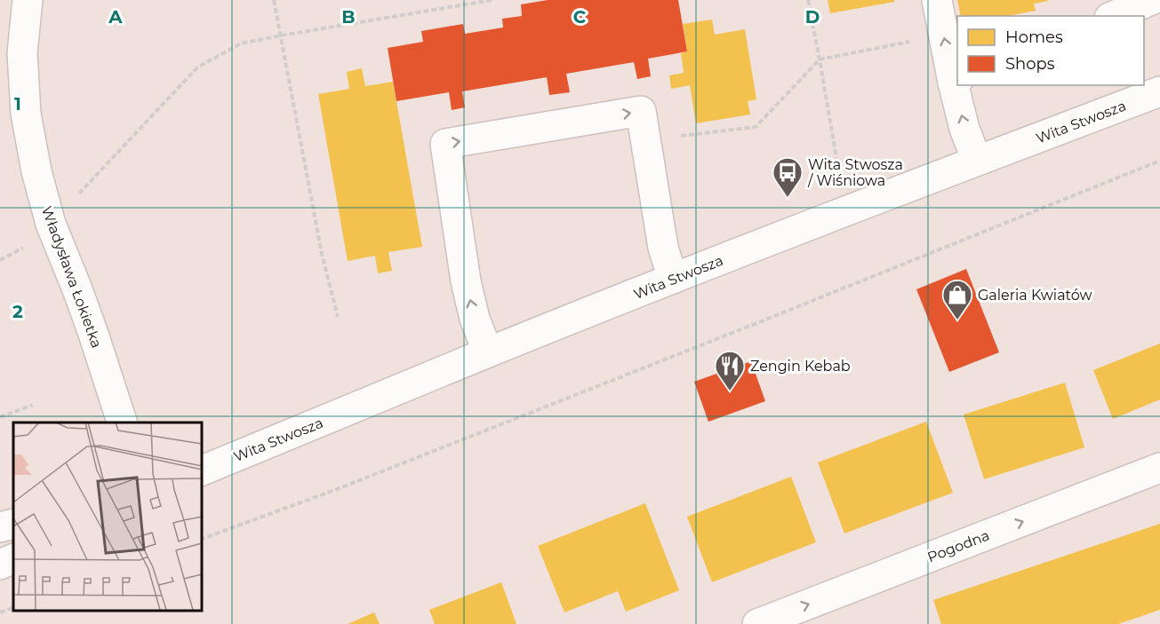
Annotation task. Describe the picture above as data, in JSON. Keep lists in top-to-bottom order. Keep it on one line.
{"streets":{"street":["Wita Stwosza","Władysława Łokietka","Pogodna"]},"one_way":["Pogodna"],"places":{"bus stop":["Wita Stwosza / Wiśniowa"],"shop":["Galeria Kwiatów"],"restaurant":["Zengin Kebab"]},"legend":["Homes","Shops"],"grid":{"columns":["A","B","C","D"],"rows":["1","2"]}}
